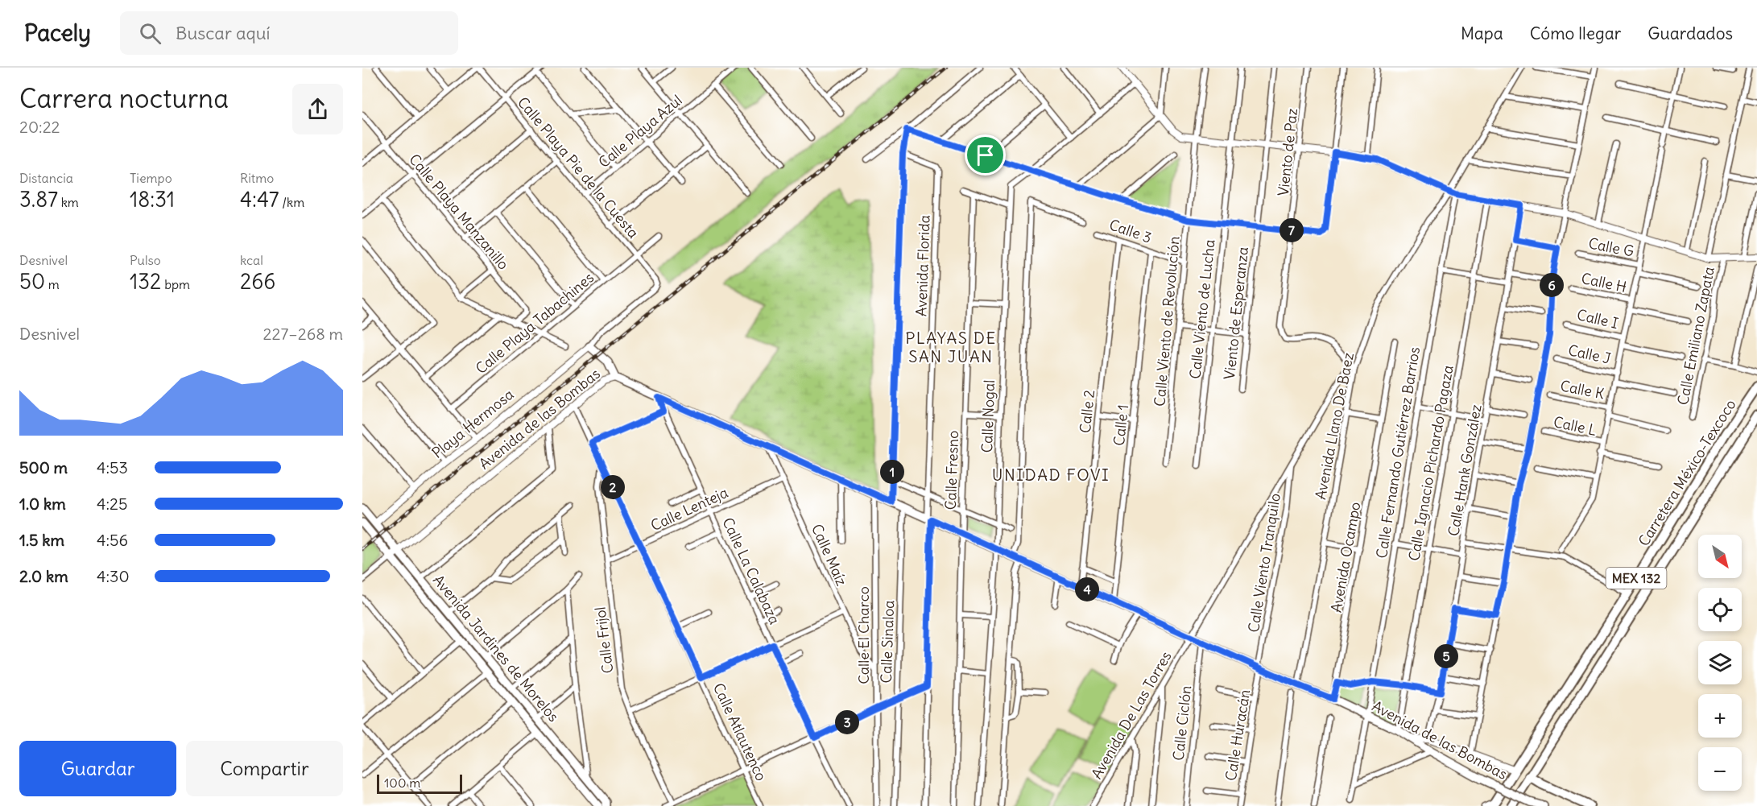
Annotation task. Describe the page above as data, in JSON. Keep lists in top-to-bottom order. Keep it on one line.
{"streets":{"highway":["Carretera México-Texcoco","MEX 132"],"main road":["Avenida de las Bombas","Avenida Jardines de Morelos"],"street":["Calle Playa Azul","Viento de Paz","Calle Playa Pie de la Cuesta","Calle Playa Manzanillo","Calle 3","Calle G","Avenida Florida","Calle H","Calle Viento de Lucha","Viento de Esperanza","Calle I","Calle Viento de Revolución","Calle Playa Tabachines","Calle Emiliano Zapata","Calle J","Calle K","Calle 2","Calle Nogal","Playa Hermosa","Calle 1","Avenida Llano De Baez","Calle L","Calle Fernando Gutiérrez Barrios","Calle Ignacio Pichardo Pagaza","Calle Fresno","Calle Hank González","Calle Lenteja","Calle Maíz","Avenida Ocampo","Calle Viento Tranquilo","Calle La Calabaza","Calle El Charco","Calle Frijol","Calle Sinaloa","Avenida De Las Torres","Calle Ciclón","Calle Atlautenco","Calle Huracán"]},"crossings":[["Calle Playa Azul","Calle Playa Pie de la Cuesta"],["Viento de Paz","Avenida De Las Torres"],["Calle Playa Pie de la Cuesta","Calle Playa Tabachines"],["Calle Playa Pie de la Cuesta","Playa Hermosa"],["Calle 3","Calle Viento de Revolución"],["Calle 3","Calle 2"],["Calle 3","Calle 1"],["Avenida Florida","Avenida de las Bombas"],["Calle 2","Avenida de las Bombas"],["Calle Nogal","Avenida de las Bombas"],["Avenida de las Bombas","Calle 1"],["Avenida de las Bombas","Avenida Llano De Baez"],["Avenida de las Bombas","Calle Fernando Gutiérrez Barrios"],["Avenida de las Bombas","Calle Ignacio Pichardo Pagaza"],["Avenida de las Bombas","Calle Fresno"],["Avenida de las Bombas","Calle Maíz"],["Avenida de las Bombas","Avenida Ocampo"],["Avenida de las Bombas","Calle Viento Tranquilo"],["Avenida de las Bombas","Calle La Calabaza"],["Avenida de las Bombas","Calle El Charco"],["Avenida de las Bombas","Calle Sinaloa"],["Avenida de las Bombas","Avenida Jardines de Morelos"],["Avenida de las Bombas","Avenida De Las Torres"],["Avenida de las Bombas","Calle Ciclón"],["Avenida de las Bombas","Calle Atlautenco"],["Avenida de las Bombas","Calle Huracán"],["Playa Hermosa","Avenida Jardines de Morelos"],["Avenida Llano De Baez","Calle Fernando Gutiérrez Barrios"],["Carretera México-Texcoco","MEX 132"],["Calle Lenteja","Calle Maíz"],["Calle Lenteja","Calle La Calabaza"],["Calle Lenteja","Calle Frijol"],["Calle Lenteja","Calle Atlautenco"],["Calle Maíz","Calle El Charco"],["Calle Viento Tranquilo","Avenida De Las Torres"],["Calle Viento Tranquilo","Calle Huracán"],["Calle Frijol","Calle Atlautenco"]],"districts":["PLAYAS DE SAN JUAN","UNIDAD FOVI"],"scale_bar":"100 m","north":"bottom right","page":{"header":"Pacely","search":"Buscar aquí","nav":["Mapa","Cómo llegar","Guardados"],"heading":["Carrera nocturna","20:22"],"stats":[["Distancia","3.87 km"],["Tiempo","18:31"],["Ritmo","4:47 /km"],["Desnivel","50 m"],["Pulso","132 bpm"],["kcal","266"]],"pins":["7","6","1","2","4","5","3"],"chart":["Desnivel","227–268 m"],"list":[{"name":"500 m","note":"4:53"},{"name":"1.0 km","note":"4:25"},{"name":"1.5 km","note":"4:56"},{"name":"2.0 km","note":"4:30"}],"map_buttons":["+","−"],"buttons":["Guardar","Compartir"],"scale":"100 m"}}
